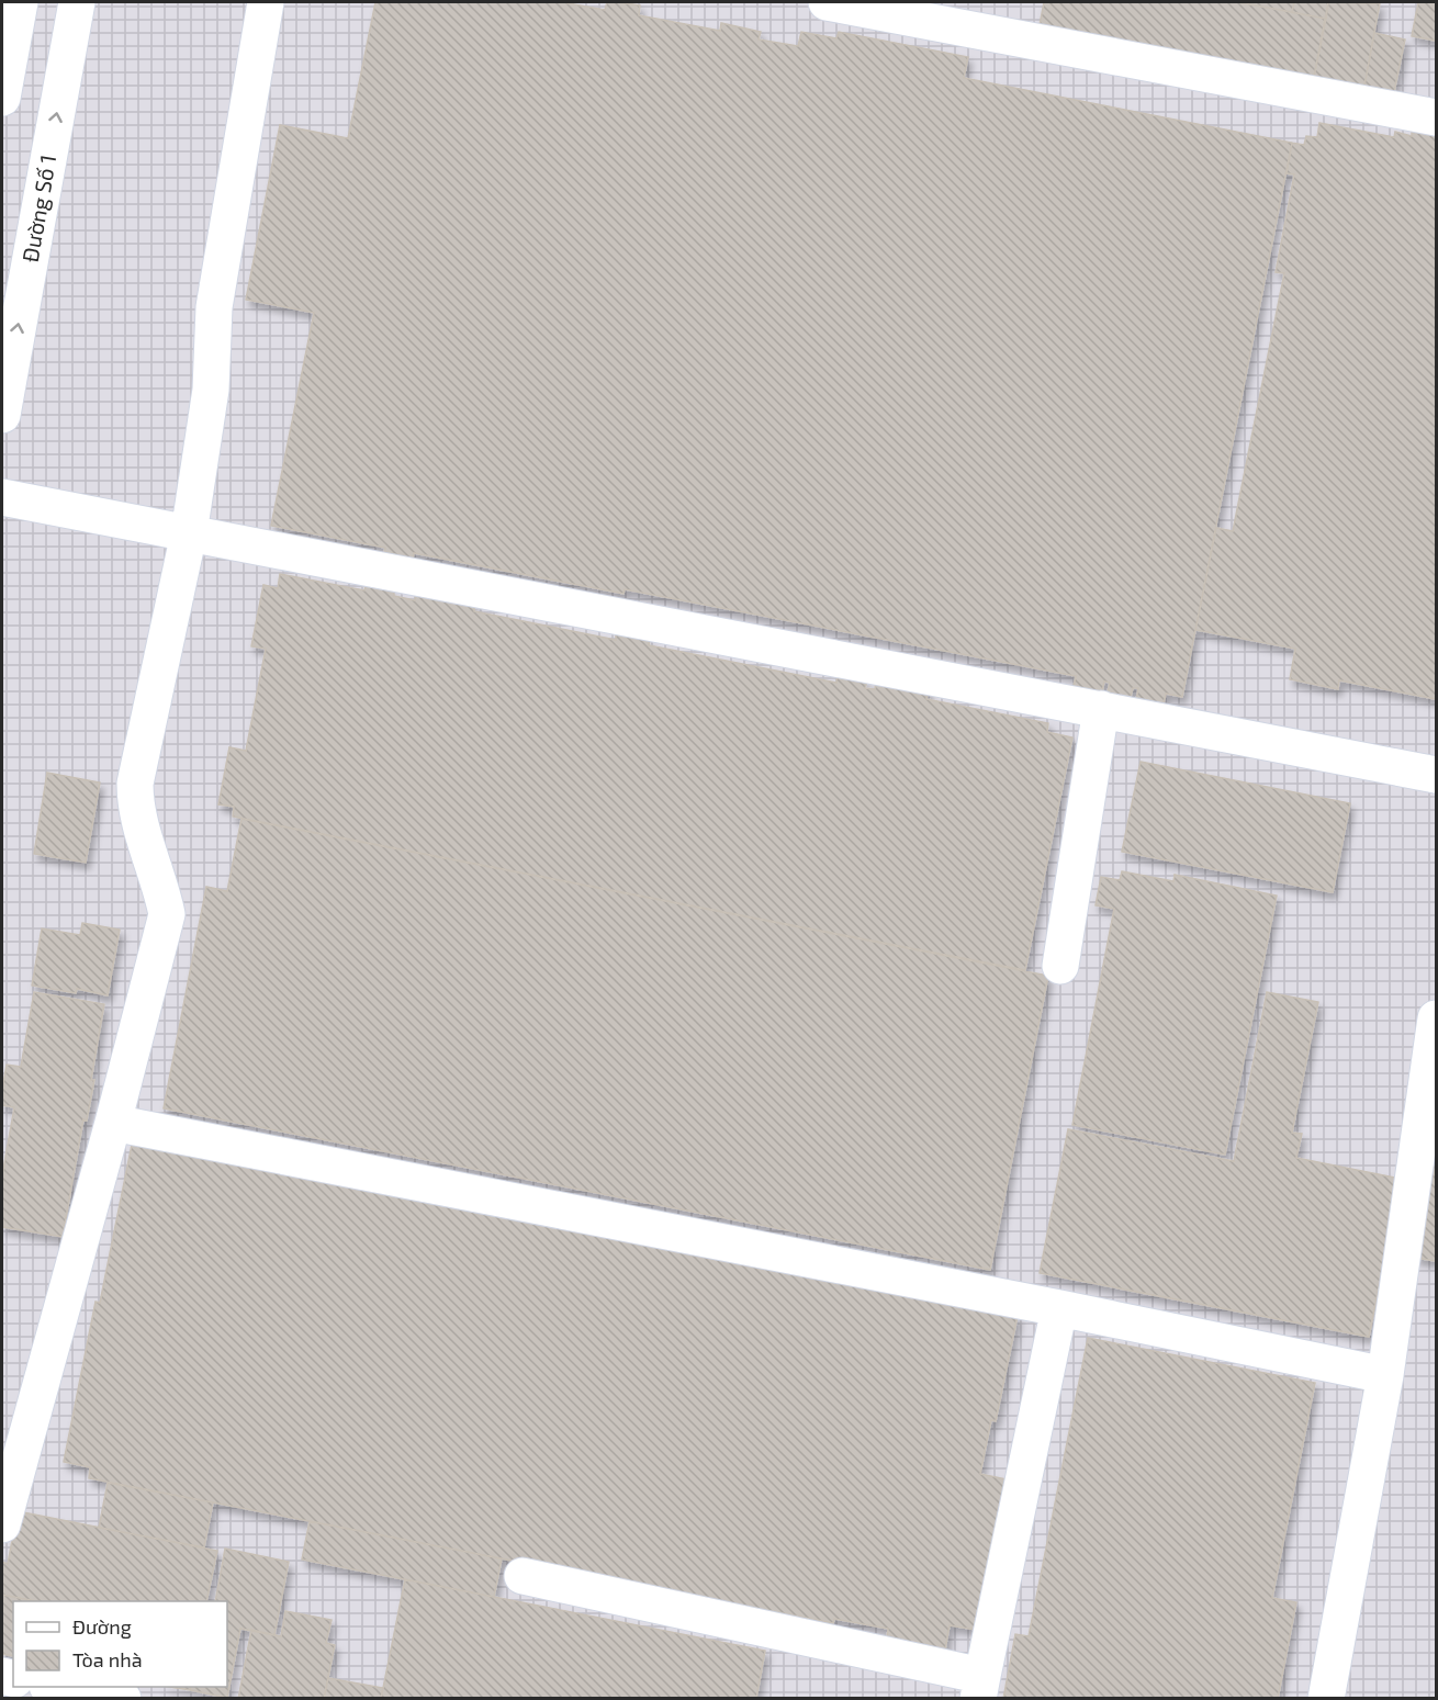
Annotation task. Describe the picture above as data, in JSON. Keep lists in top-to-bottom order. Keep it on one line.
{"streets":{"street":["Đường Số 1"]},"legend":["Đường","Tòa nhà"]}
